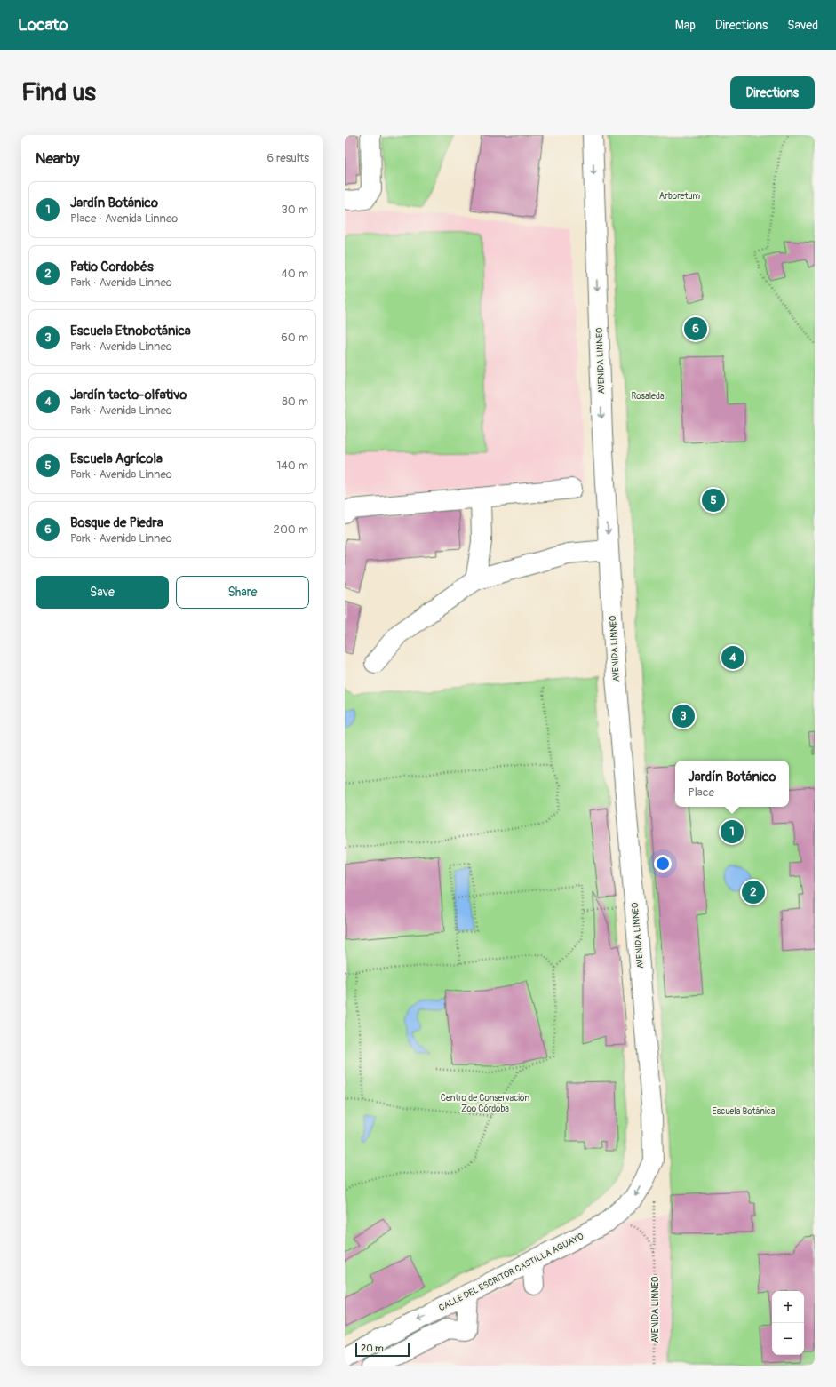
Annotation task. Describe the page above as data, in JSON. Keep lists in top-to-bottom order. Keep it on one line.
{"streets":{"street":["AVENIDA LINNEO","CALLE DEL ESCRITOR CASTILLA AGUAYO"]},"crossings":[["AVENIDA LINNEO","CALLE DEL ESCRITOR CASTILLA AGUAYO"]],"one_way":["CALLE DEL ESCRITOR CASTILLA AGUAYO"],"parks":["Arboretum","Rosaleda","Centro de Conservación Zoo Córdoba","Escuela Botánica"],"scale_bar":"20 m","page":{"header":"Locato","nav":["Map","Directions","Saved"],"buttons":["Directions",["Save","Share"]],"title":"Find us","heading":["Nearby","6 results"],"list":[{"mark":"1","name":"Jardín Botánico","note":"Place · Avenida Linneo","value":"30 m"},{"mark":"2","name":"Patio Cordobés","note":"Park · Avenida Linneo","value":"40 m"},{"mark":"3","name":"Escuela Etnobotánica","note":"Park · Avenida Linneo","value":"60 m"},{"mark":"4","name":"Jardín tacto-olfativo","note":"Park · Avenida Linneo","value":"80 m"},{"mark":"5","name":"Escuela Agrícola","note":"Park · Avenida Linneo","value":"140 m"},{"mark":"6","name":"Bosque de Piedra","note":"Park · Avenida Linneo","value":"200 m"}],"pins":["6","5","4","3","1","2"],"popup":["Jardín Botánico","Place"],"map_buttons":["+","−"],"scale":"20 m"}}
